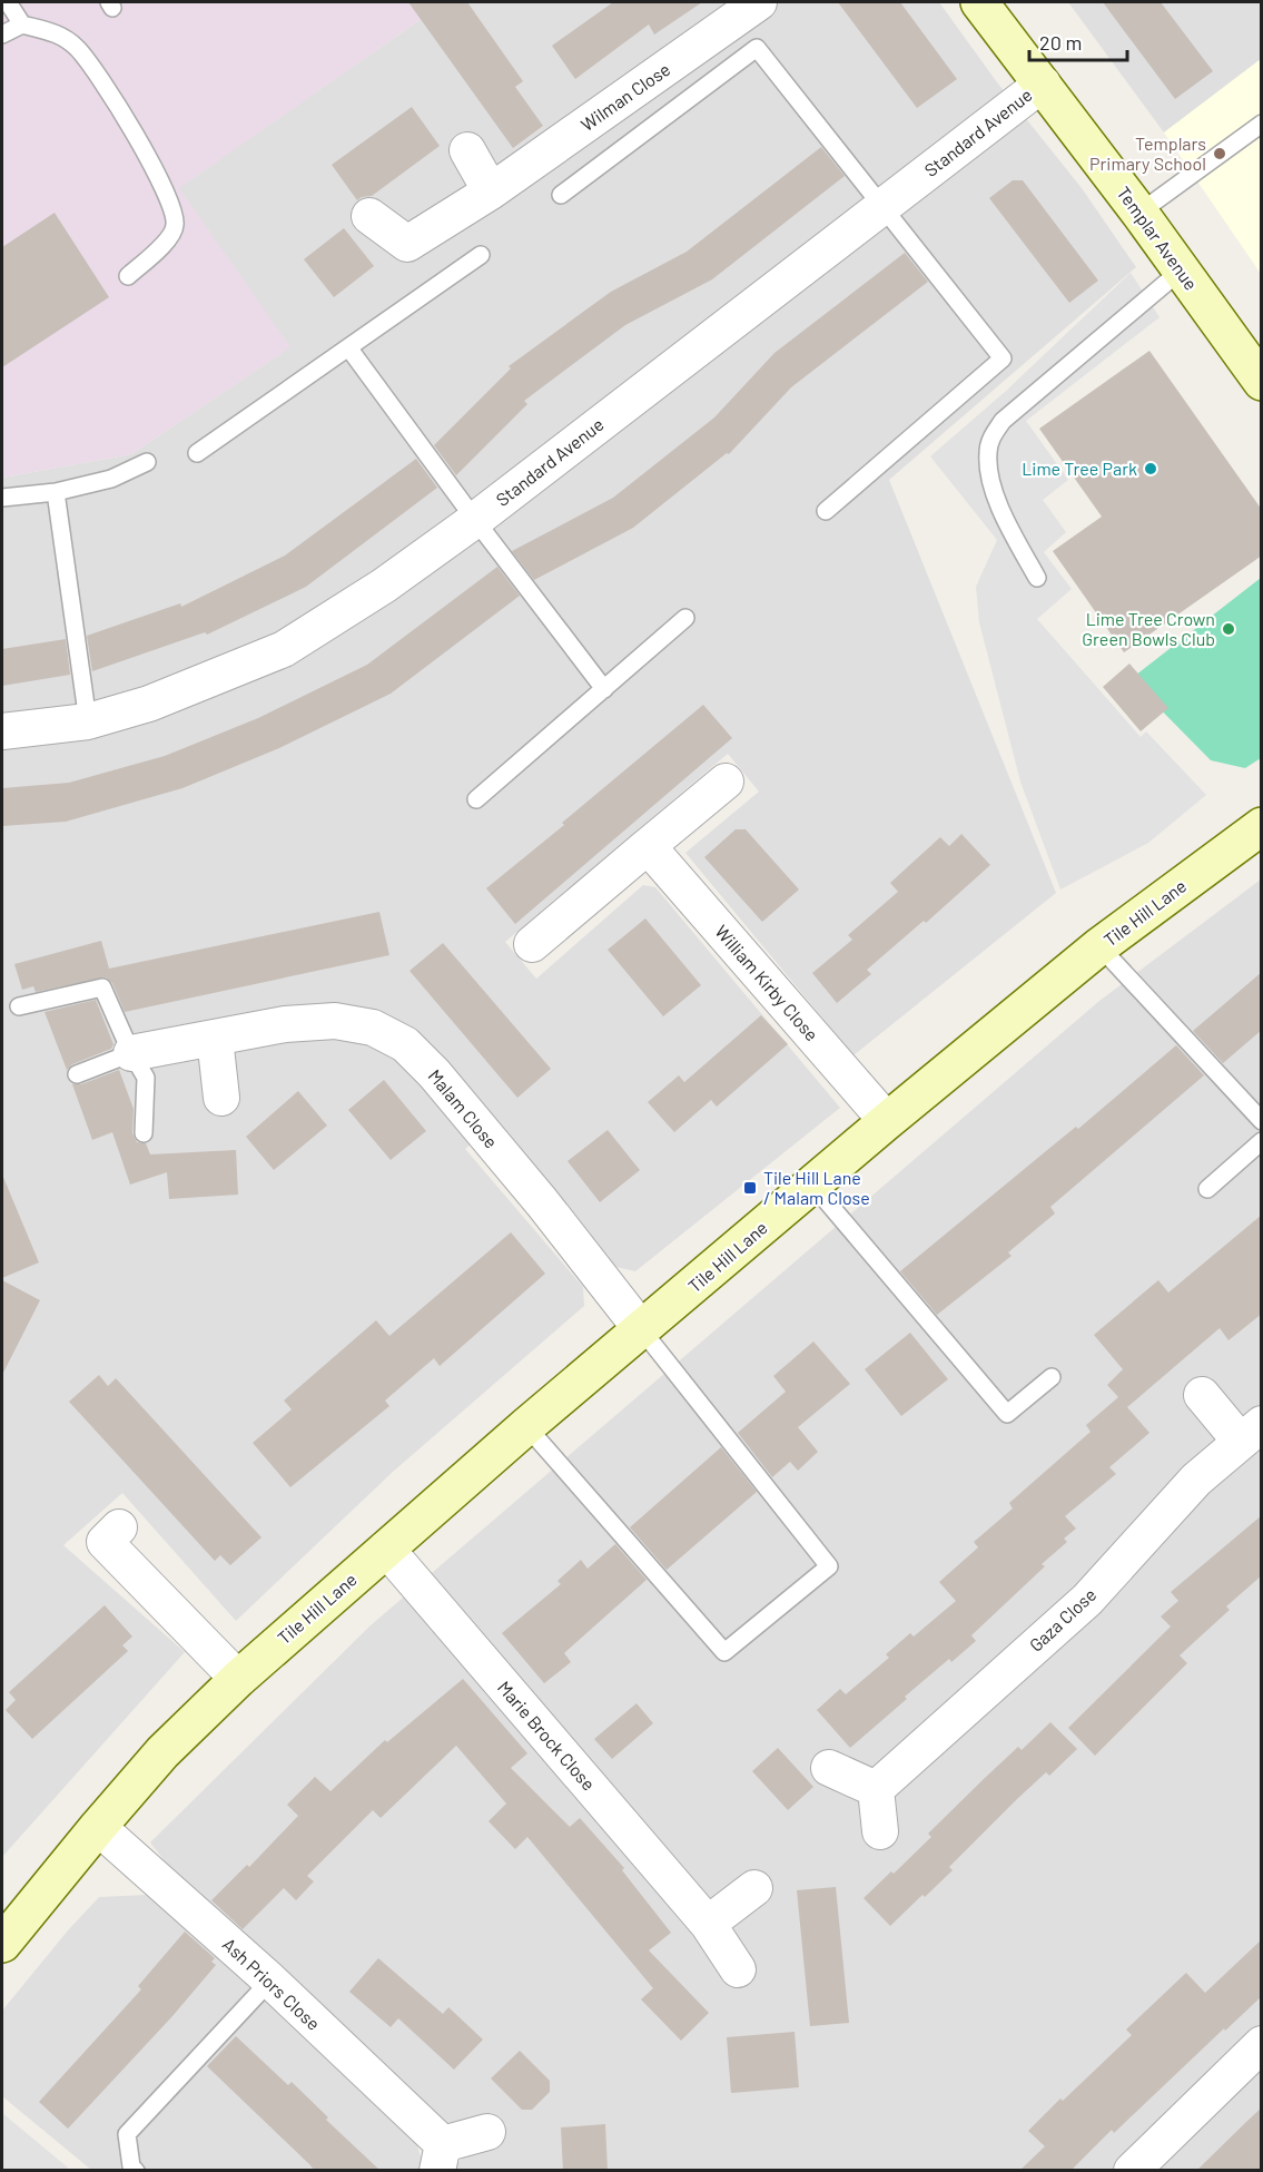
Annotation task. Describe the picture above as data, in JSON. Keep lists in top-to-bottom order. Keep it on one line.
{"streets":{"main road":["Templar Avenue","Tile Hill Lane"],"street":["Wilman Close","Standard Avenue","William Kirby Close","Malam Close","Gaza Close","Marie Brock Close","Ash Priors Close"]},"crossings":[["Standard Avenue","Templar Avenue"],["Tile Hill Lane","William Kirby Close"],["Tile Hill Lane","Malam Close"],["Tile Hill Lane","Marie Brock Close"],["Tile Hill Lane","Ash Priors Close"]],"places":{"other":["Templars Primary School","Lime Tree Park","Lime Tree Crown Green Bowls Club"],"transit":["Tile Hill Lane / Malam Close"]},"scale_bar":"20 m"}
